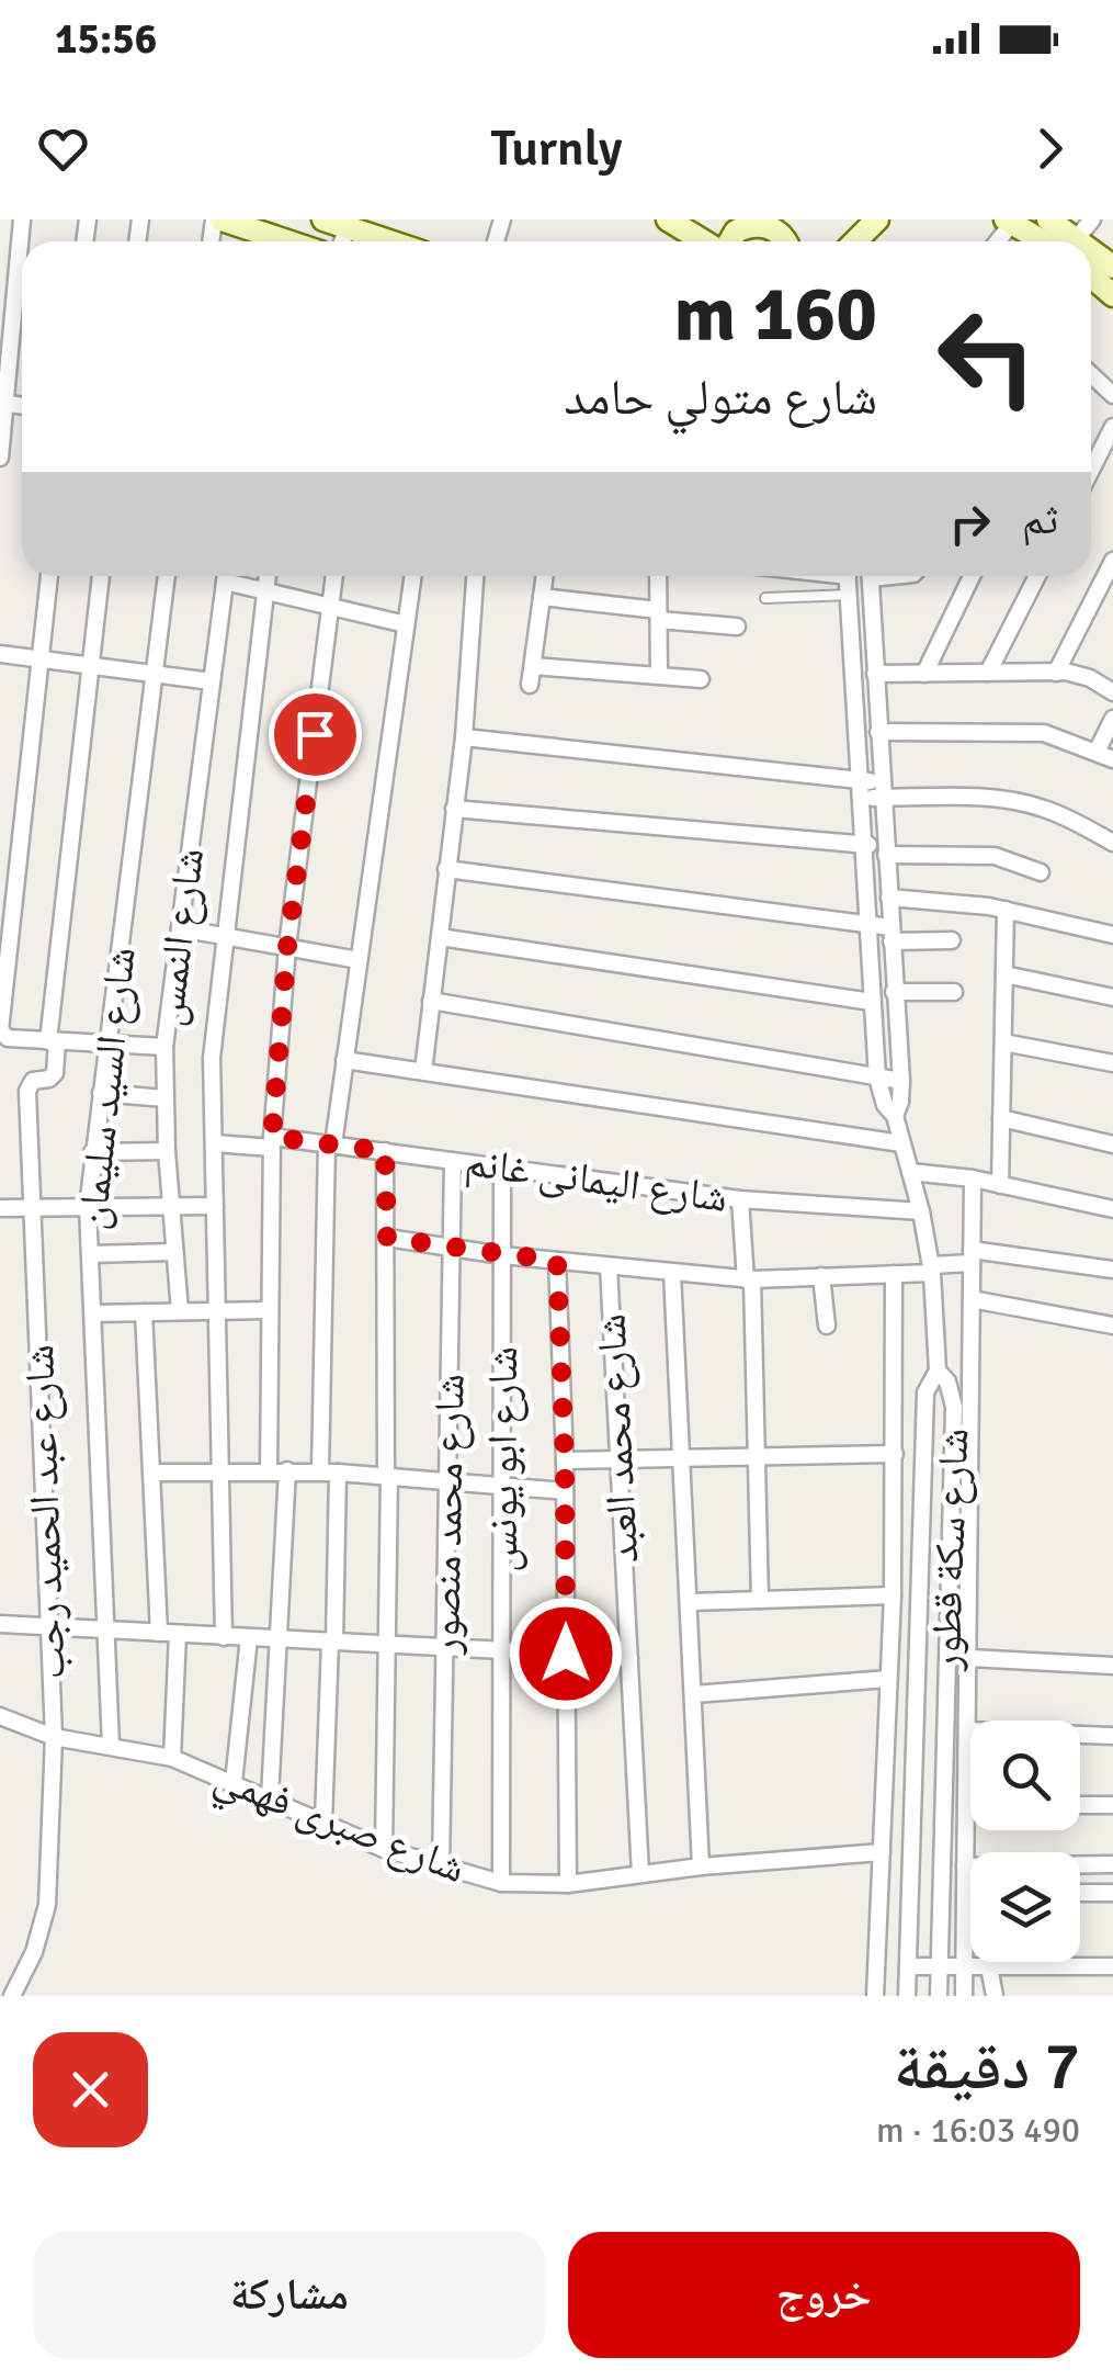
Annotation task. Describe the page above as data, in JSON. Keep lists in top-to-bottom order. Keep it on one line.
{"streets":{"street":["شارع النمس","شارع السيد سليمان","شارع اليمانى غانم","شارع محمد العبد","شارع ابو يونس","شارع عبد الحميد رجب","شارع محمد منصور","شارع سكة قطور","شارع صبرى فهمي"]},"crossings":[["شارع السيد سليمان","شارع صبرى فهمي"],["شارع اليمانى غانم","شارع ابو يونس"],["شارع اليمانى غانم","شارع محمد منصور"],["شارع اليمانى غانم","شارع سكة قطور"],["شارع محمد العبد","شارع صبرى فهمي"],["شارع ابو يونس","شارع صبرى فهمي"],["شارع عبد الحميد رجب","شارع صبرى فهمي"],["شارع محمد منصور","شارع صبرى فهمي"]],"page":{"status":"15:56","header":"Turnly","turn":["160 m","شارع متولي حامد"],"then":"ثم","heading":["7 دقيقة","490 m · 16:03"],"buttons":["خروج","مشاركة"]}}
